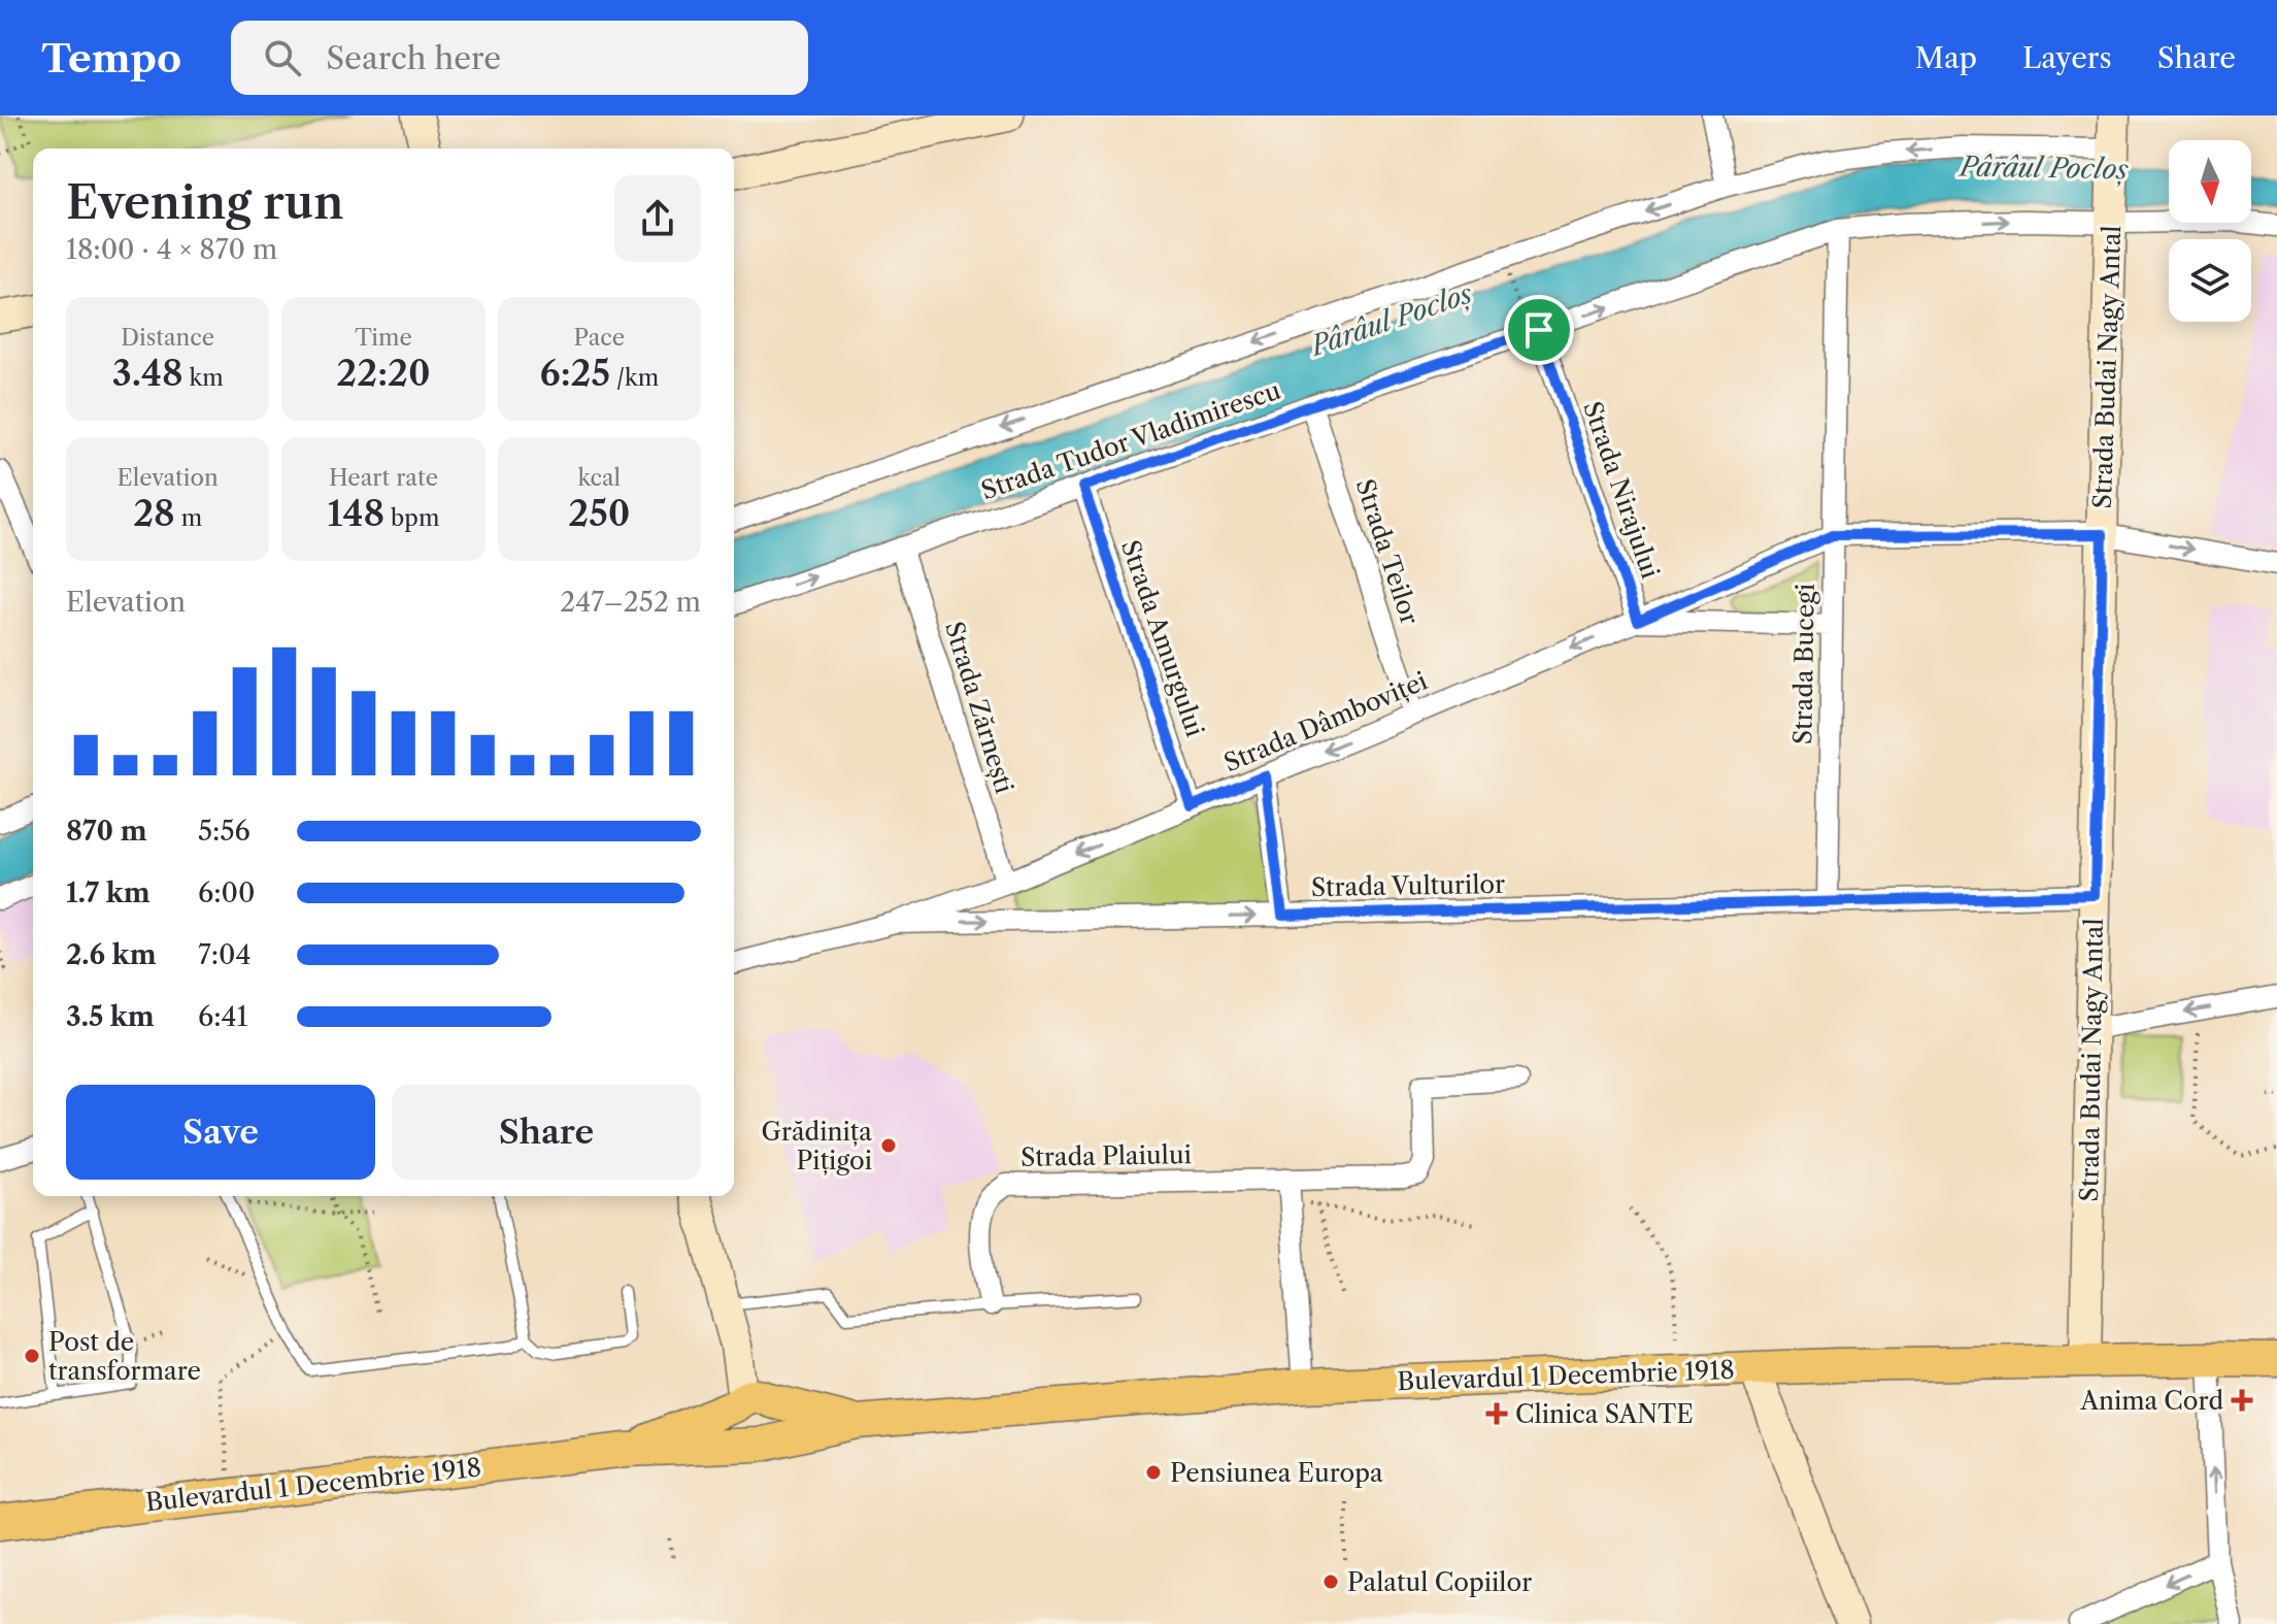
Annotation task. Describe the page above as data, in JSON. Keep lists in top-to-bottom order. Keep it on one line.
{"streets":{"main road":["Strada Budai Nagy Antal","Bulevardul 1 Decembrie 1918"],"street":["Strada Tudor Vladimirescu","Strada Nirajului","Strada Teilor","Strada Amurgului","Strada Bucegi","Strada Zărnești","Strada Dâmboviței","Strada Vulturilor","Strada Plaiului"]},"crossings":[["Strada Budai Nagy Antal","Strada Tudor Vladimirescu"],["Strada Budai Nagy Antal","Strada Dâmboviței"],["Strada Budai Nagy Antal","Strada Vulturilor"],["Strada Budai Nagy Antal","Bulevardul 1 Decembrie 1918"],["Strada Tudor Vladimirescu","Strada Nirajului"],["Strada Tudor Vladimirescu","Strada Teilor"],["Strada Tudor Vladimirescu","Strada Amurgului"],["Strada Tudor Vladimirescu","Strada Bucegi"],["Strada Tudor Vladimirescu","Strada Zărnești"],["Strada Nirajului","Strada Dâmboviței"],["Strada Teilor","Strada Dâmboviței"],["Strada Amurgului","Strada Dâmboviței"],["Strada Bucegi","Strada Dâmboviței"],["Strada Bucegi","Strada Vulturilor"],["Strada Zărnești","Strada Dâmboviței"],["Strada Dâmboviței","Strada Vulturilor"]],"water":["Pârâul Pocloș"],"places":{"other":["Grădinița Pițigoi","Post de transformare","Pensiunea Europa","Palatul Copiilor"],"health":["Anima Cord","Clinica SANTE"]},"north":"bottom","page":{"header":"Tempo","search":"Search here","nav":["Map","Layers","Share"],"heading":["Evening run","18:00 · 4 × 870 m"],"stats":[["Distance","3.48 km"],["Time","22:20"],["Pace","6:25 /km"],["Elevation","28 m"],["Heart rate","148 bpm"],["kcal","250"]],"chart":["Elevation","247–252 m"],"list":[{"name":"870 m","note":"5:56"},{"name":"1.7 km","note":"6:00"},{"name":"2.6 km","note":"7:04"},{"name":"3.5 km","note":"6:41"}],"buttons":["Save","Share"]}}
